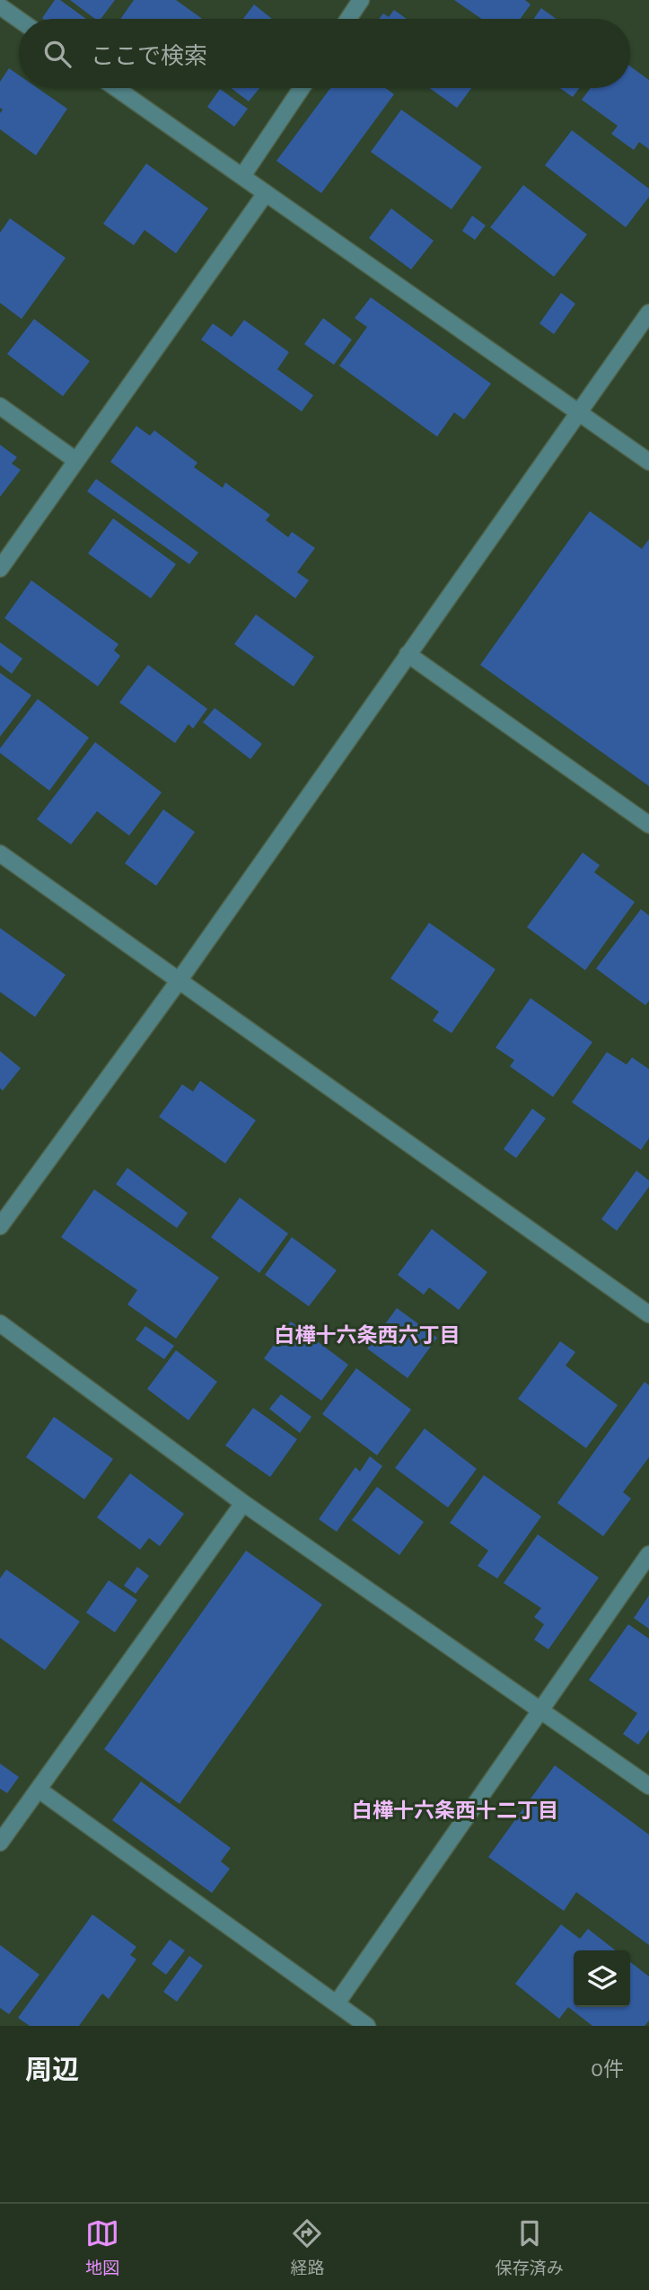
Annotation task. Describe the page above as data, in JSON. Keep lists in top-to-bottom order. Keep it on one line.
{"districts":["白樺十六条西六丁目","白樺十六条西十二丁目"],"page":{"search":"ここで検索","heading":["周辺","0件"],"nav":["地図","経路","保存済み"]}}
